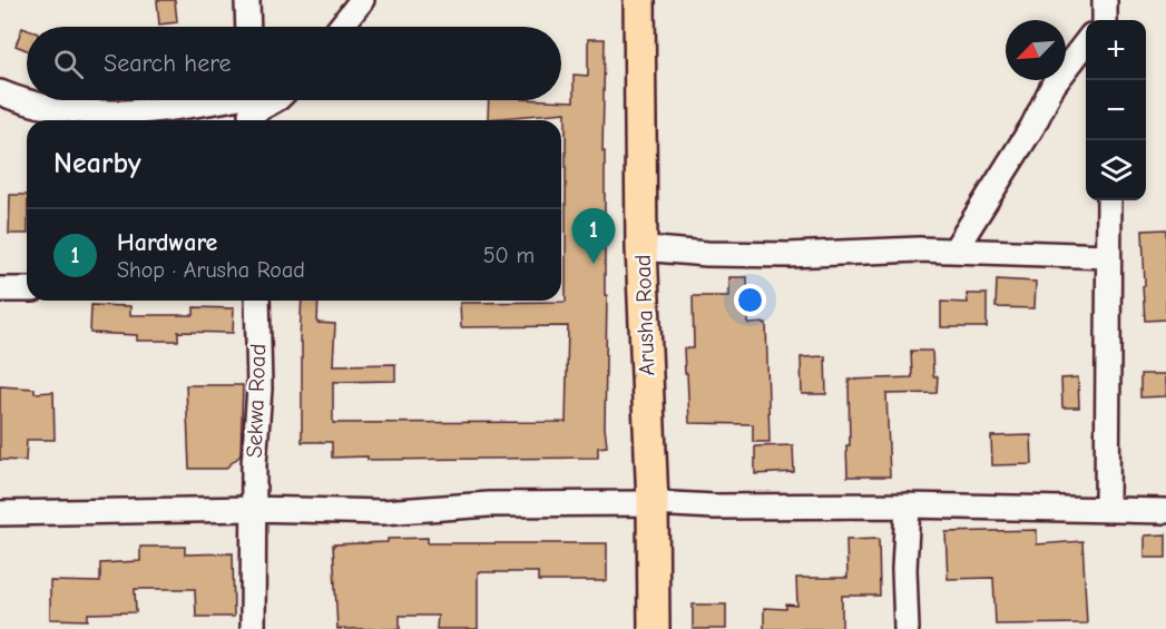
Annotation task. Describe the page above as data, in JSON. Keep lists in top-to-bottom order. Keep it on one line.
{"streets":{"main road":["Arusha Road"],"street":["Sekwa Road"]},"north":"bottom left","page":{"map_buttons":["+","−"],"search":"Search here","heading":"Nearby","list":[{"mark":"1","name":"Hardware","note":"Shop · Arusha Road","value":"50 m"}],"pins":"1"}}
